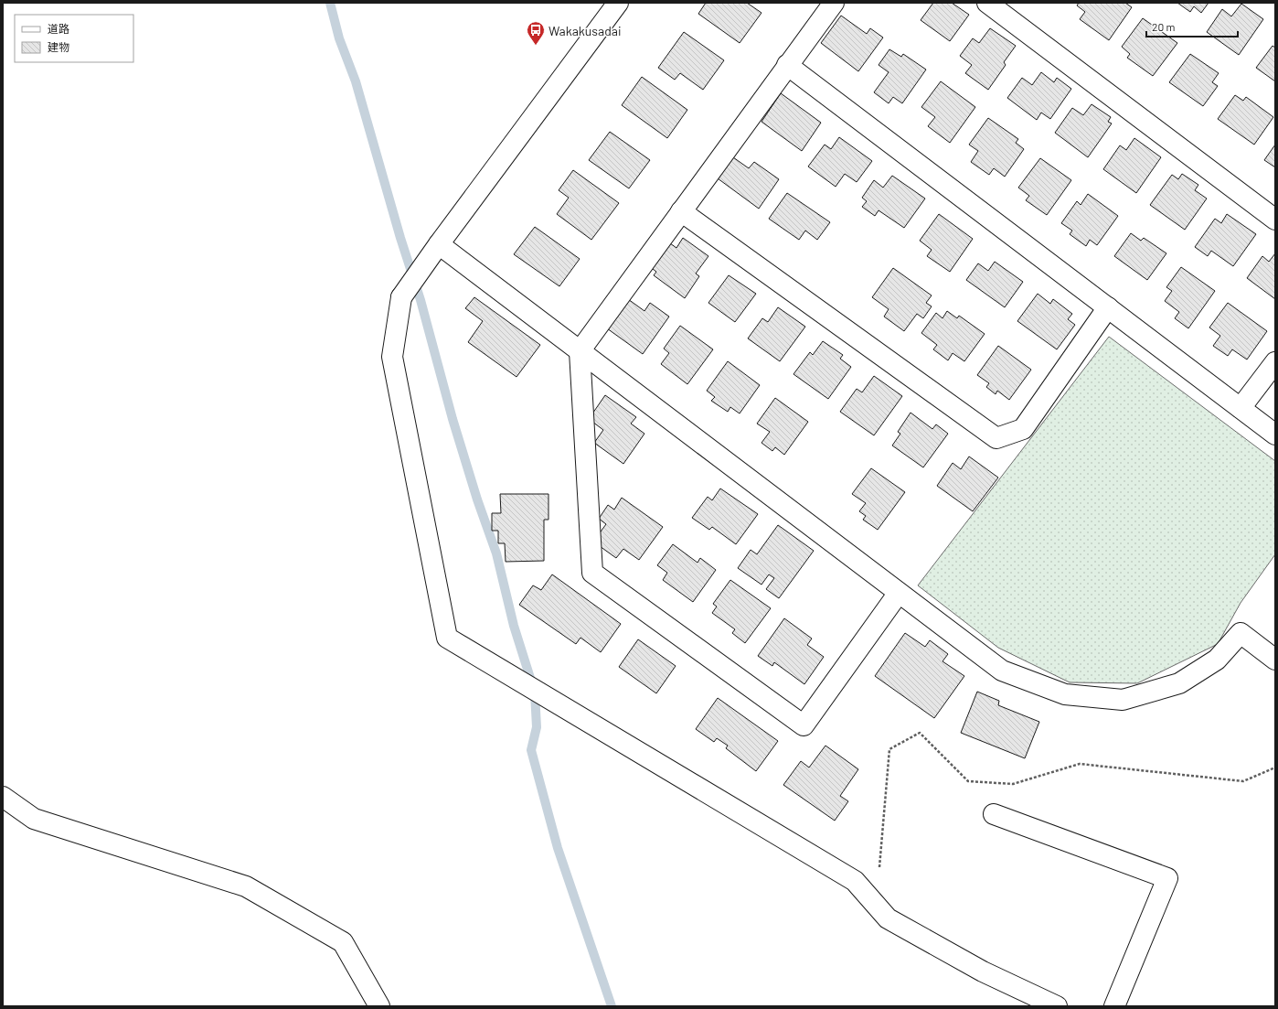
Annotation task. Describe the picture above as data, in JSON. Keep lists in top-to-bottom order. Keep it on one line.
{"places":{"bus stop":["Wakakusadai"]},"legend":["道路","建物"],"scale_bar":"20 m"}
